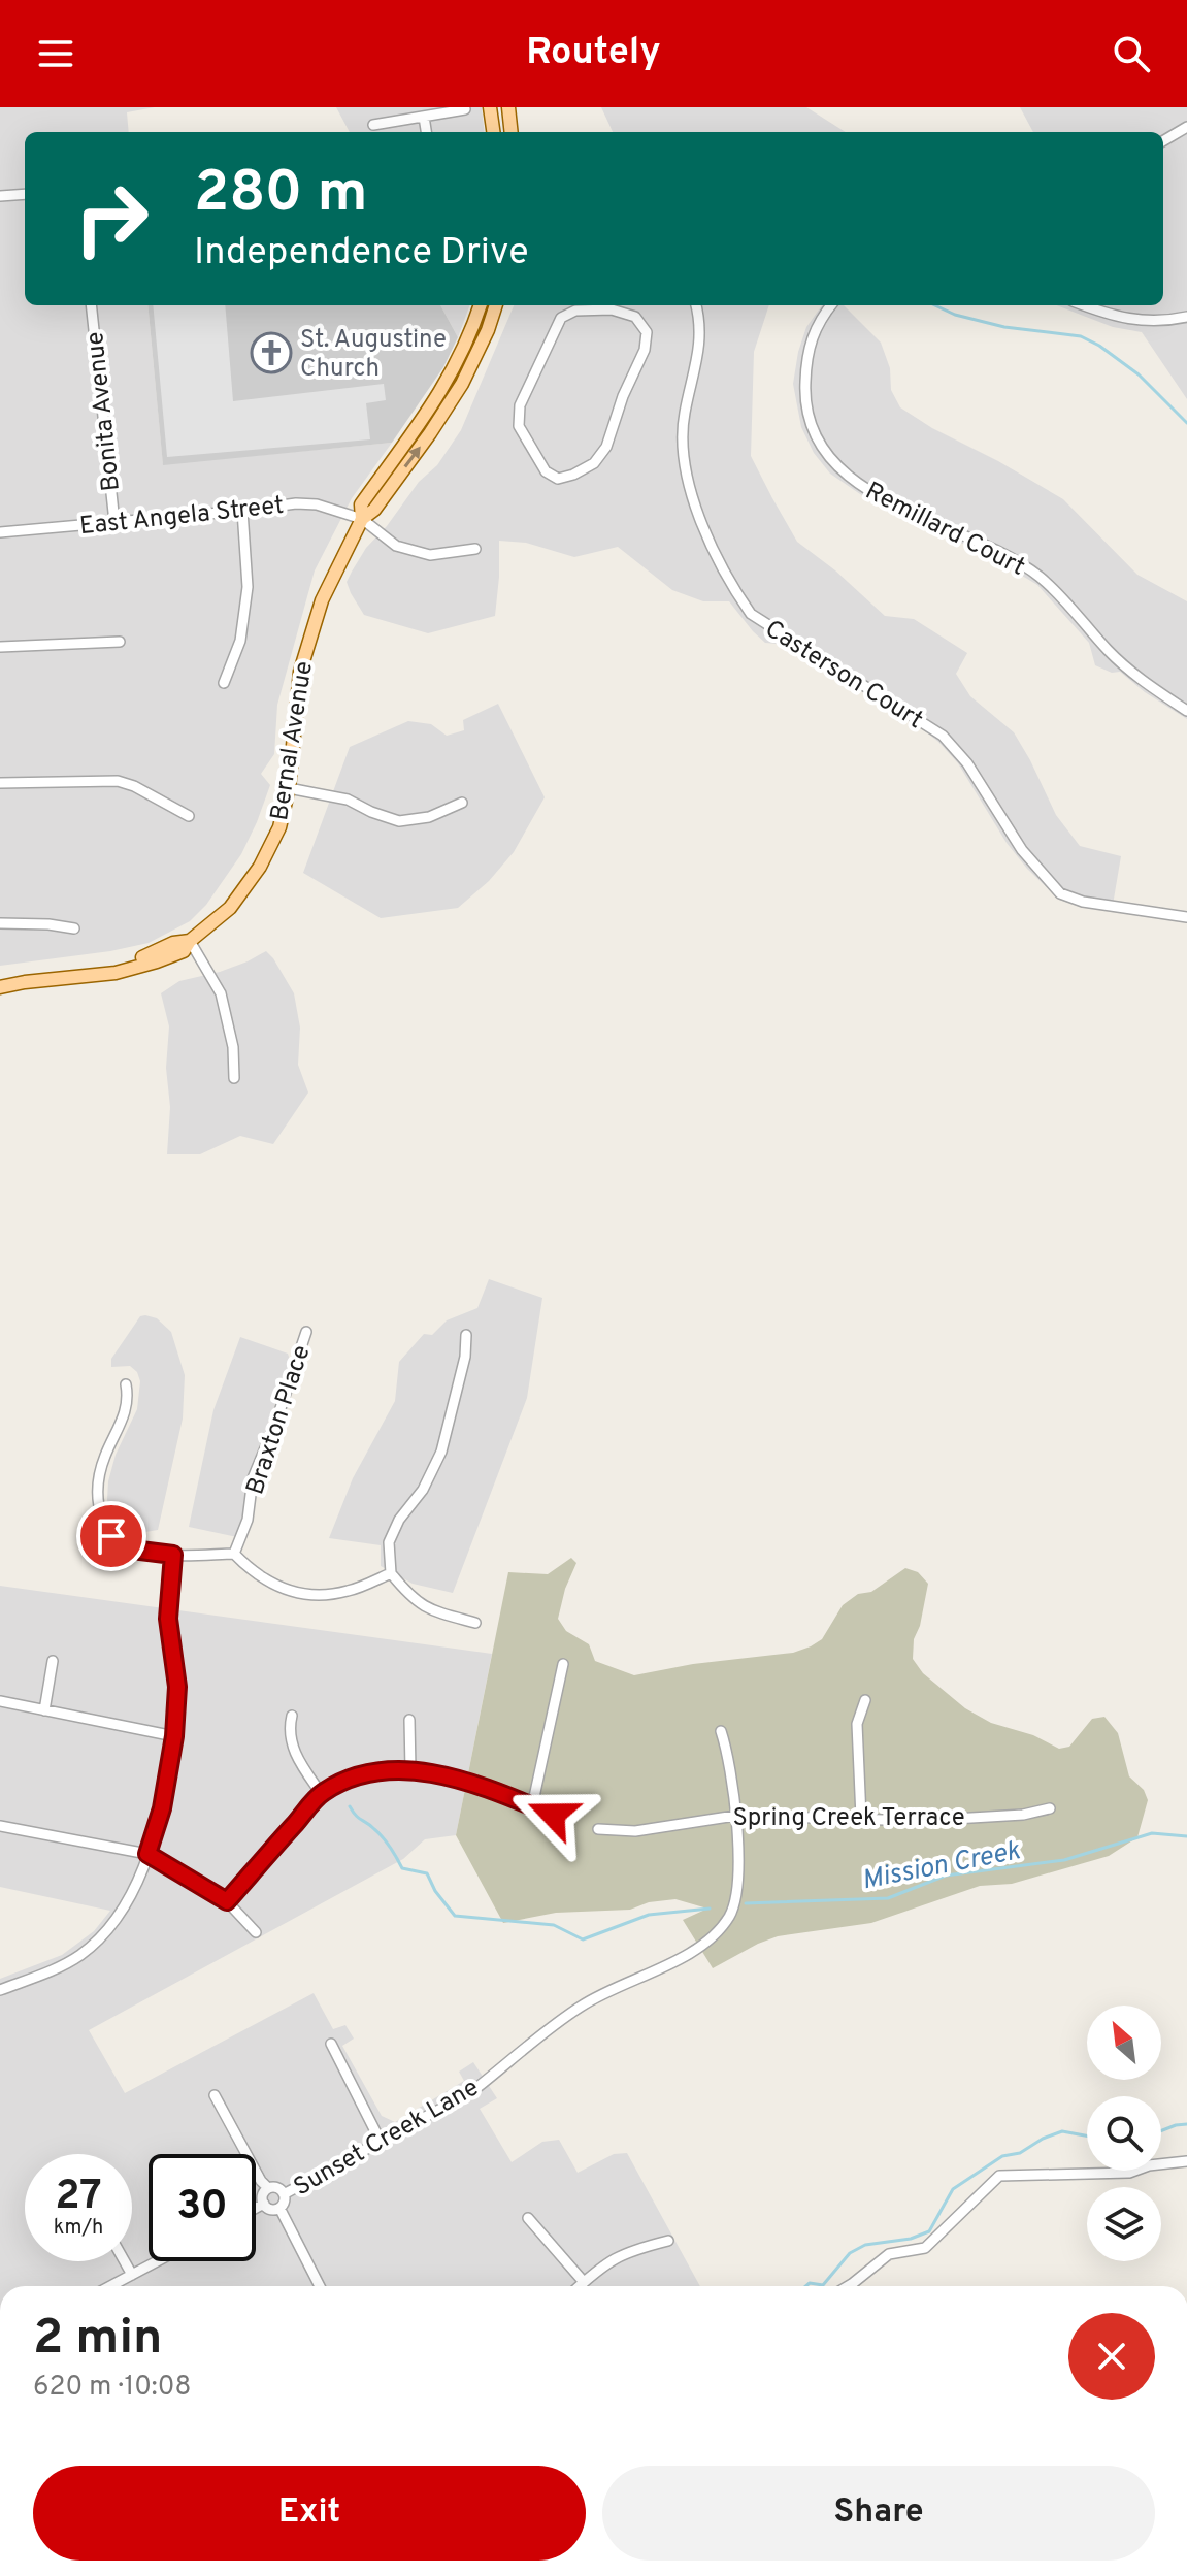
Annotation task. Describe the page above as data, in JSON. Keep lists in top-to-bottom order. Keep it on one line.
{"streets":{"main road":["Bernal Avenue"],"street":["Bonita Avenue","East Angela Street","Remillard Court","Casterson Court","Braxton Place","Spring Creek Terrace","Sunset Creek Lane"]},"crossings":[["Bonita Avenue","East Angela Street"],["East Angela Street","Bernal Avenue"],["Spring Creek Terrace","Sunset Creek Lane"]],"water":["Mission Creek"],"places":{"church":["St. Augustine Church"]},"north":"top left","page":{"header":"Routely","turn":["280 m","Independence Drive"],"speed":"27 km/h","limit":"30","heading":["2 min","620 m · 10:08"],"buttons":["Exit","Share"]}}
